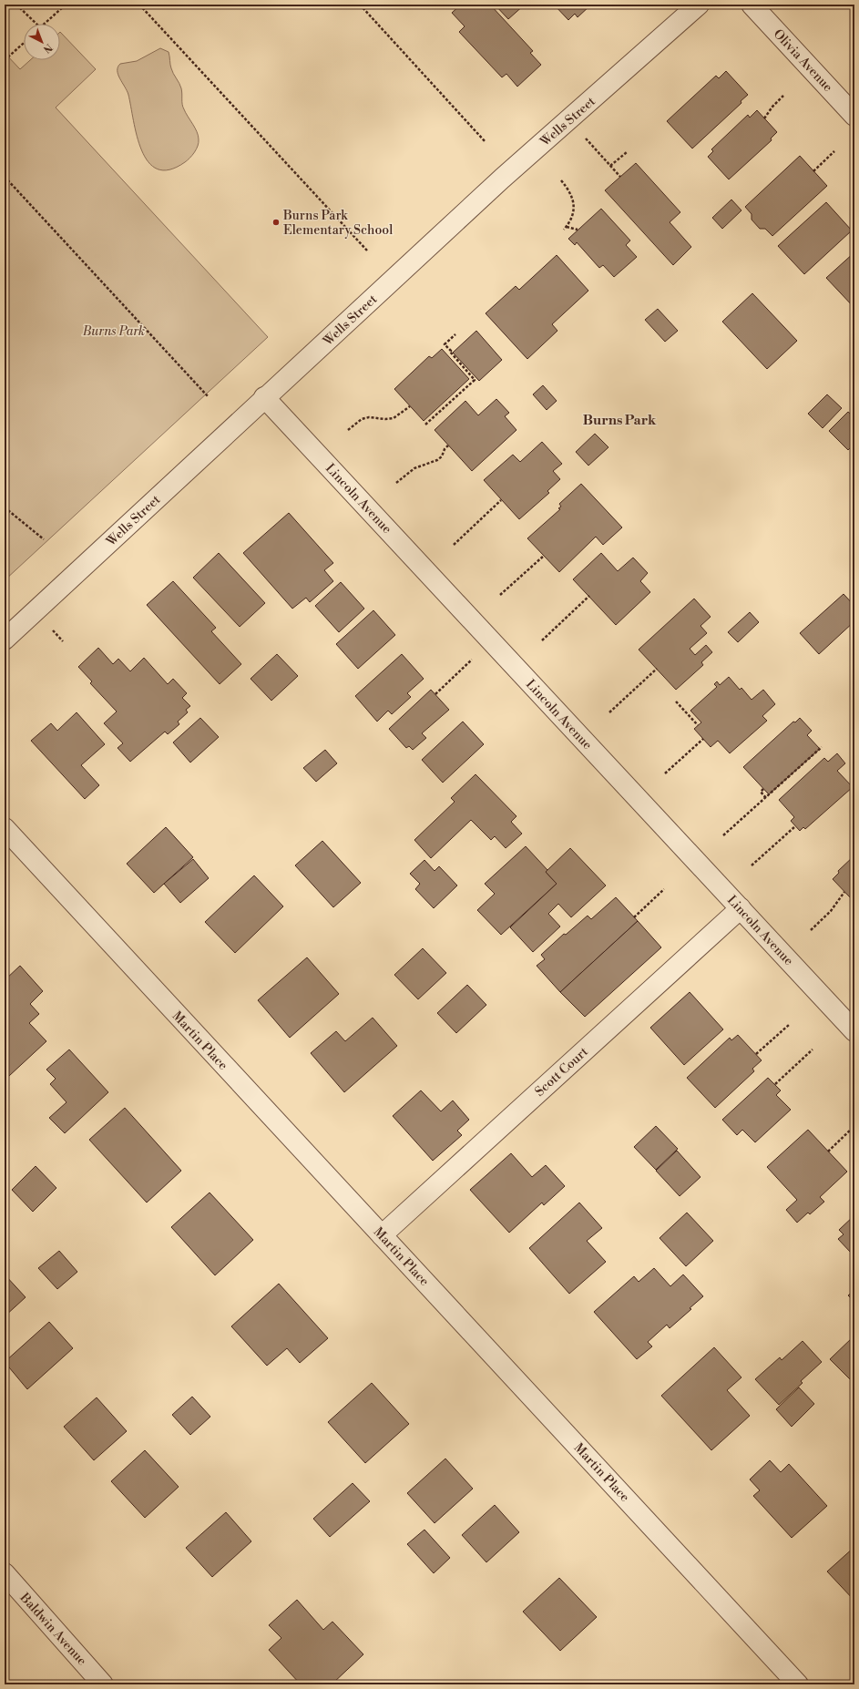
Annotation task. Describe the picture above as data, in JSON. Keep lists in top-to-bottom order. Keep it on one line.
{"streets":{"street":["Olivia Avenue","Wells Street","Lincoln Avenue","Martin Place","Scott Court","Baldwin Avenue"]},"crossings":[["Wells Street","Lincoln Avenue"],["Lincoln Avenue","Scott Court"],["Martin Place","Scott Court"]],"districts":["Burns Park"],"parks":["Burns Park"],"places":["Burns Park Elementary School"],"north":"bottom right"}
